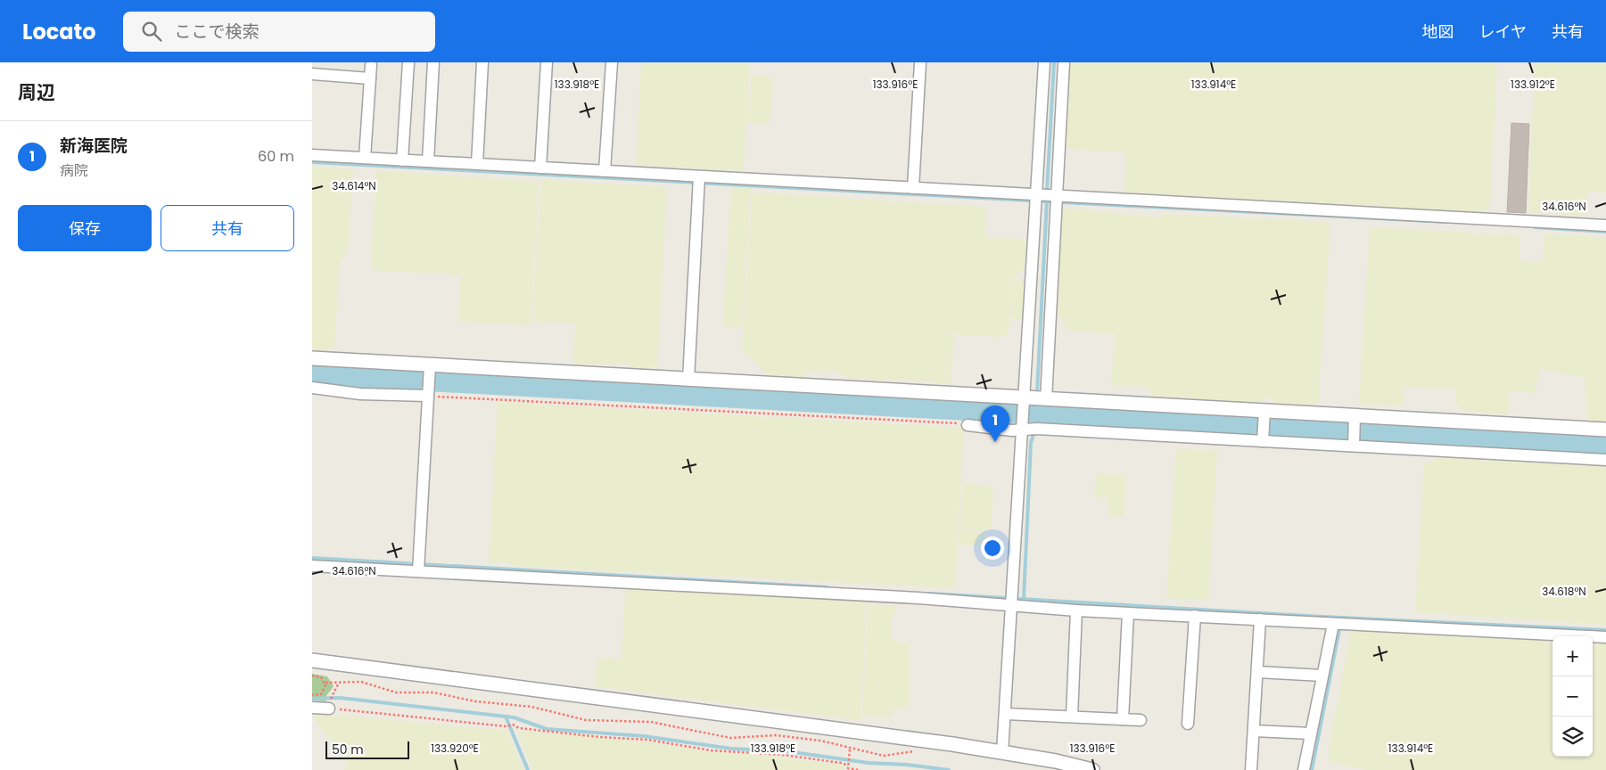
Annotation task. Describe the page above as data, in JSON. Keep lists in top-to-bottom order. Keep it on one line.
{"scale_bar":"50 m","page":{"header":"Locato","search":"ここで検索","nav":["地図","レイヤ","共有"],"heading":"周辺","list":[{"mark":"1","name":"新海医院","note":"病院","value":"60 m"}],"buttons":["保存","共有"],"pins":"1","map_buttons":["+","−"],"scale":"50 m"},"coordinates":["133.918°E","133.916°E","133.914°E","133.912°E","34.614°N","34.616°N","34.618°N","133.920°E"]}
